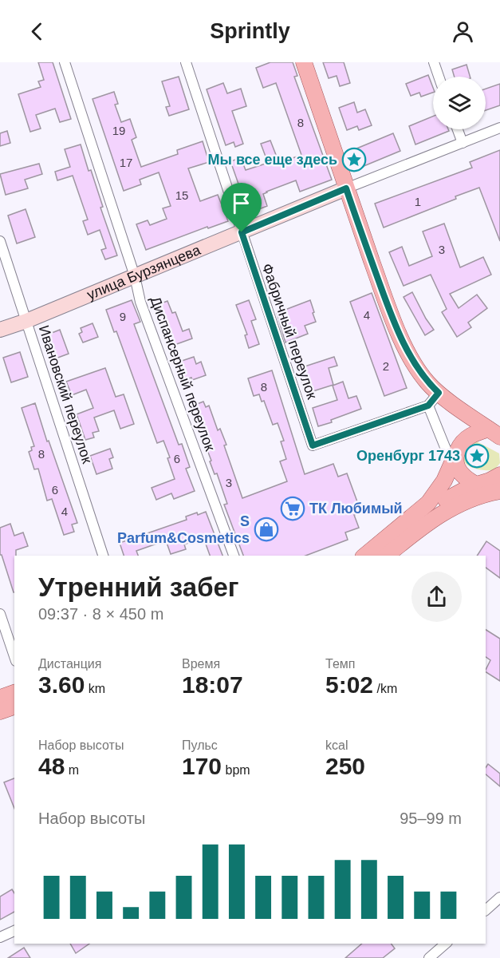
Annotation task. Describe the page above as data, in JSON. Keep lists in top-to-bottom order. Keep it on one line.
{"streets":{"street":["улица Бурзянцева","Фабричный переулок","Диспансерный переулок","Ивановский переулок"]},"crossings":[["улица Бурзянцева","Фабричный переулок"],["улица Бурзянцева","Диспансерный переулок"],["улица Бурзянцева","Ивановский переулок"]],"places":{"place":["Мы все еще здесь","Оренбург 1743"],"supermarket":["ТК Любимый"],"shop":["S Parfum&Cosmetics"]},"house_numbers":["8","19","17","15","1","3","4","9","2","8","8","6","3","6","4"],"page":{"header":"Sprintly","heading":["Утренний забег","09:37 · 8 × 450 m"],"stats":[["Дистанция","3.60 km"],["Время","18:07"],["Темп","5:02 /km"],["Набор высоты","48 m"],["Пульс","170 bpm"],["kcal","250"]],"chart":["Набор высоты","95–99 m"]}}
